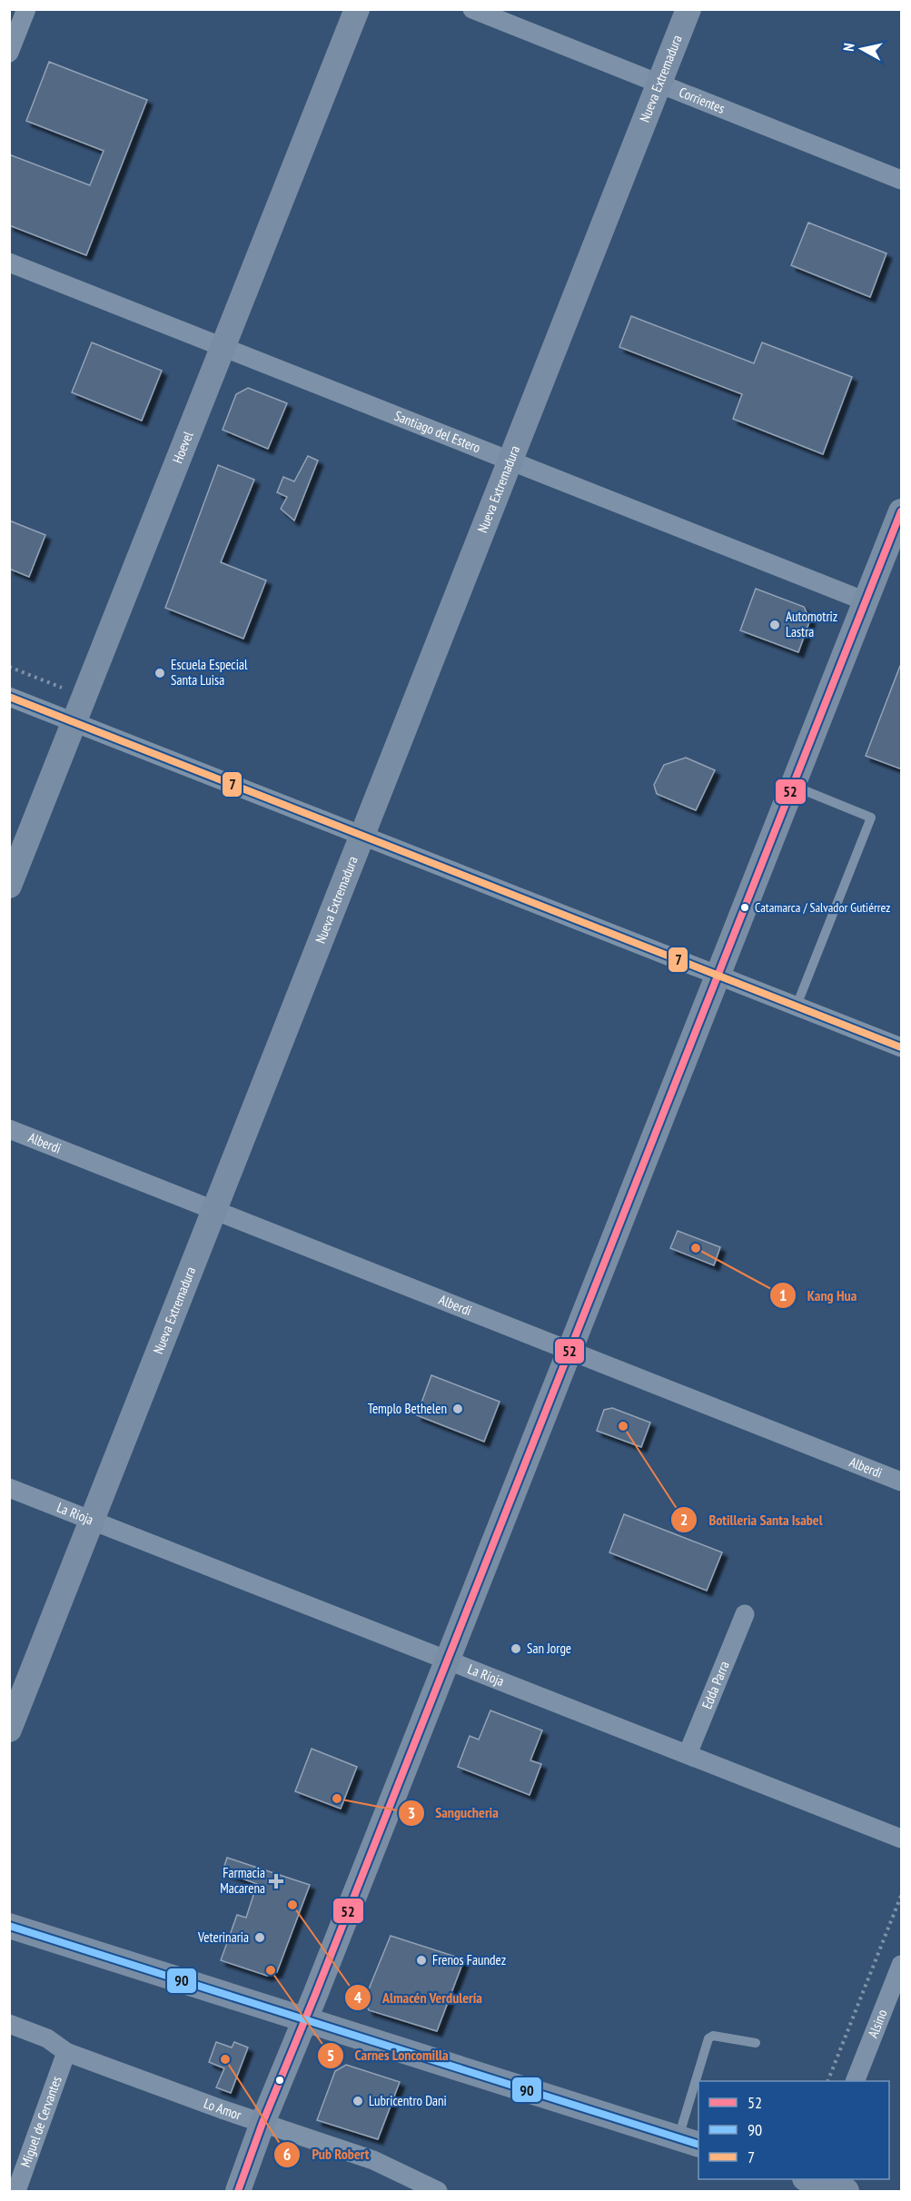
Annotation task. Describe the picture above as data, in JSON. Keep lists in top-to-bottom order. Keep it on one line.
{"streets":{"street":["Nueva Extremadura","Corrientes","Santiago del Estero","Hoevel","Alberdi","La Rioja","Edda Parra","Alsino","Lo Amor","Miguel de Cervantes"]},"crossings":[["Nueva Extremadura","Corrientes"],["Nueva Extremadura","Santiago del Estero"],["Nueva Extremadura","Alberdi"],["Nueva Extremadura","La Rioja"],["Santiago del Estero","Hoevel"],["La Rioja","Edda Parra"],["Lo Amor","Miguel de Cervantes"]],"places":{"other":["Automotriz Lastra","Escuela Especial Santa Luisa","Catamarca / Salvador Gutiérrez","Kang Hua","Templo Bethelen","Botilleria Santa Isabel","San Jorge","Sangucheria","Almacén Verdulería","Veterinaria","Frenos Faundez","Carnes Loncomilla","Pub Robert","Lubricentro Dani"],"health":["Farmacia Macarena"]},"lines":["transit line 52","transit line 7","transit line 90"],"legend":["52","90","7"],"north":"left"}
